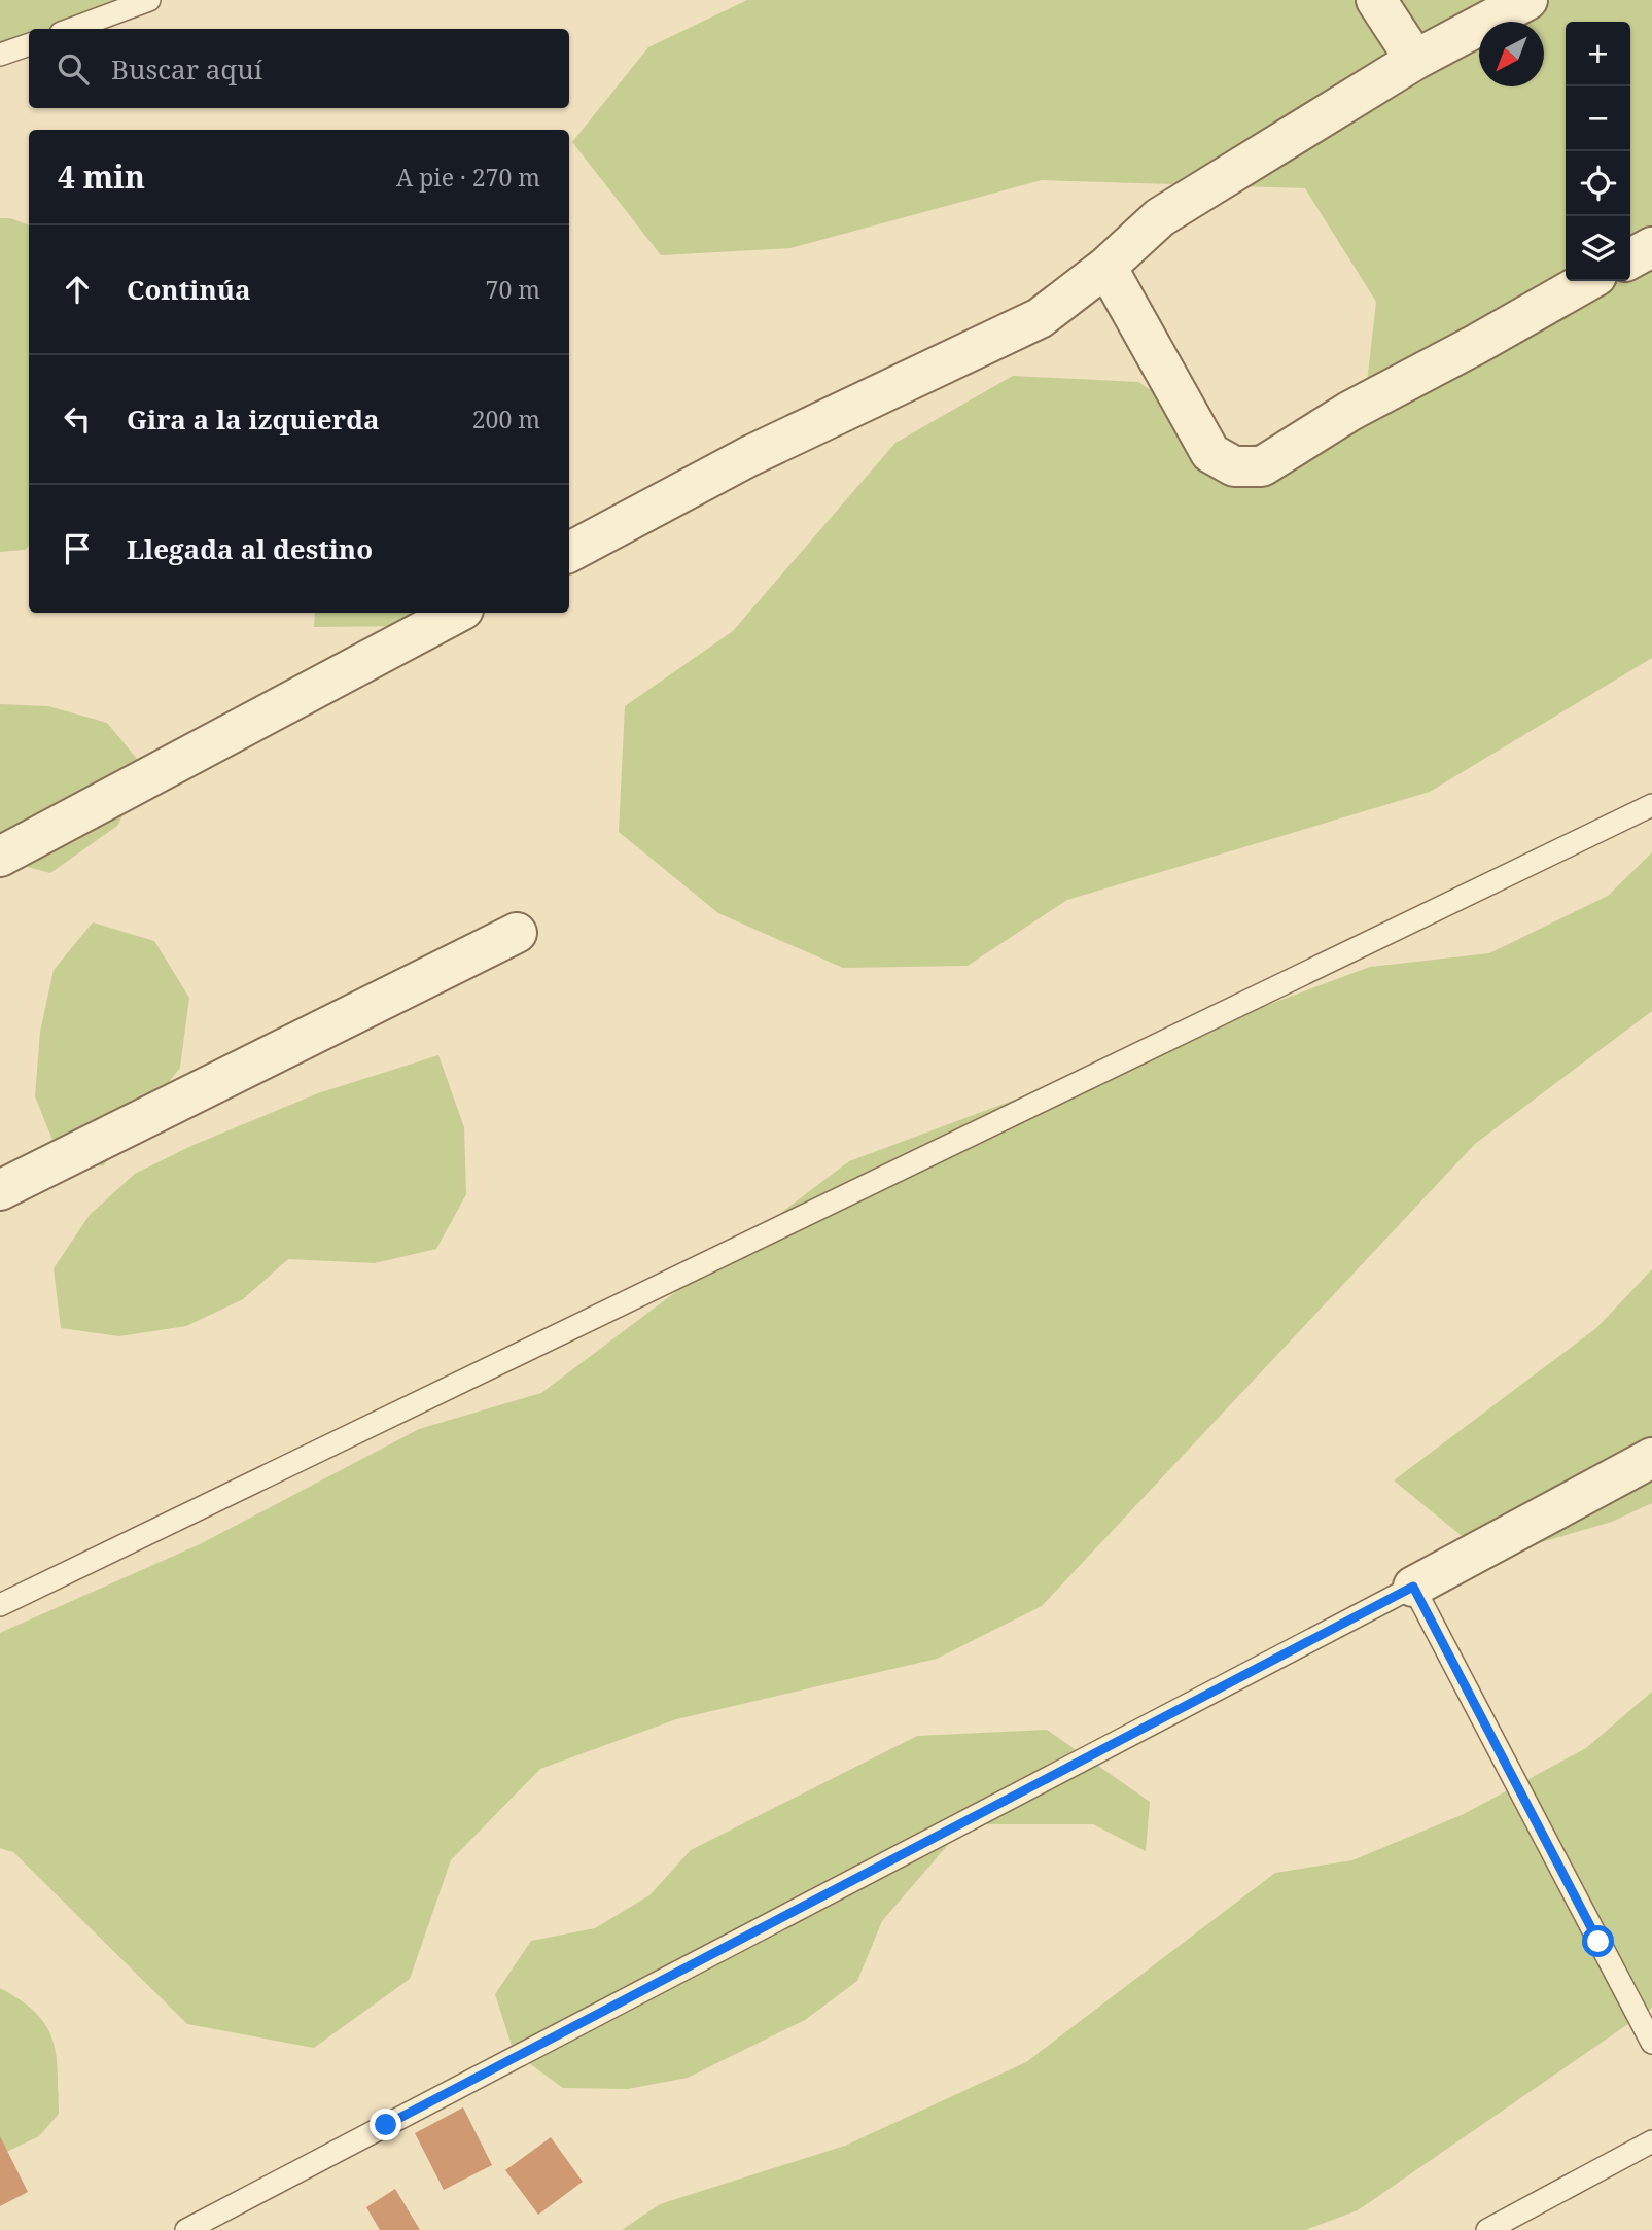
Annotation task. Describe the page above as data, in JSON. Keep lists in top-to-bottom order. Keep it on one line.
{"north":"bottom left","page":{"map_buttons":["+","−"],"search":"Buscar aquí","heading":["4 min","A pie · 270 m"],"list":[["Continúa","70 m"],["Gira a la izquierda","200 m"],"Llegada al destino"]}}
